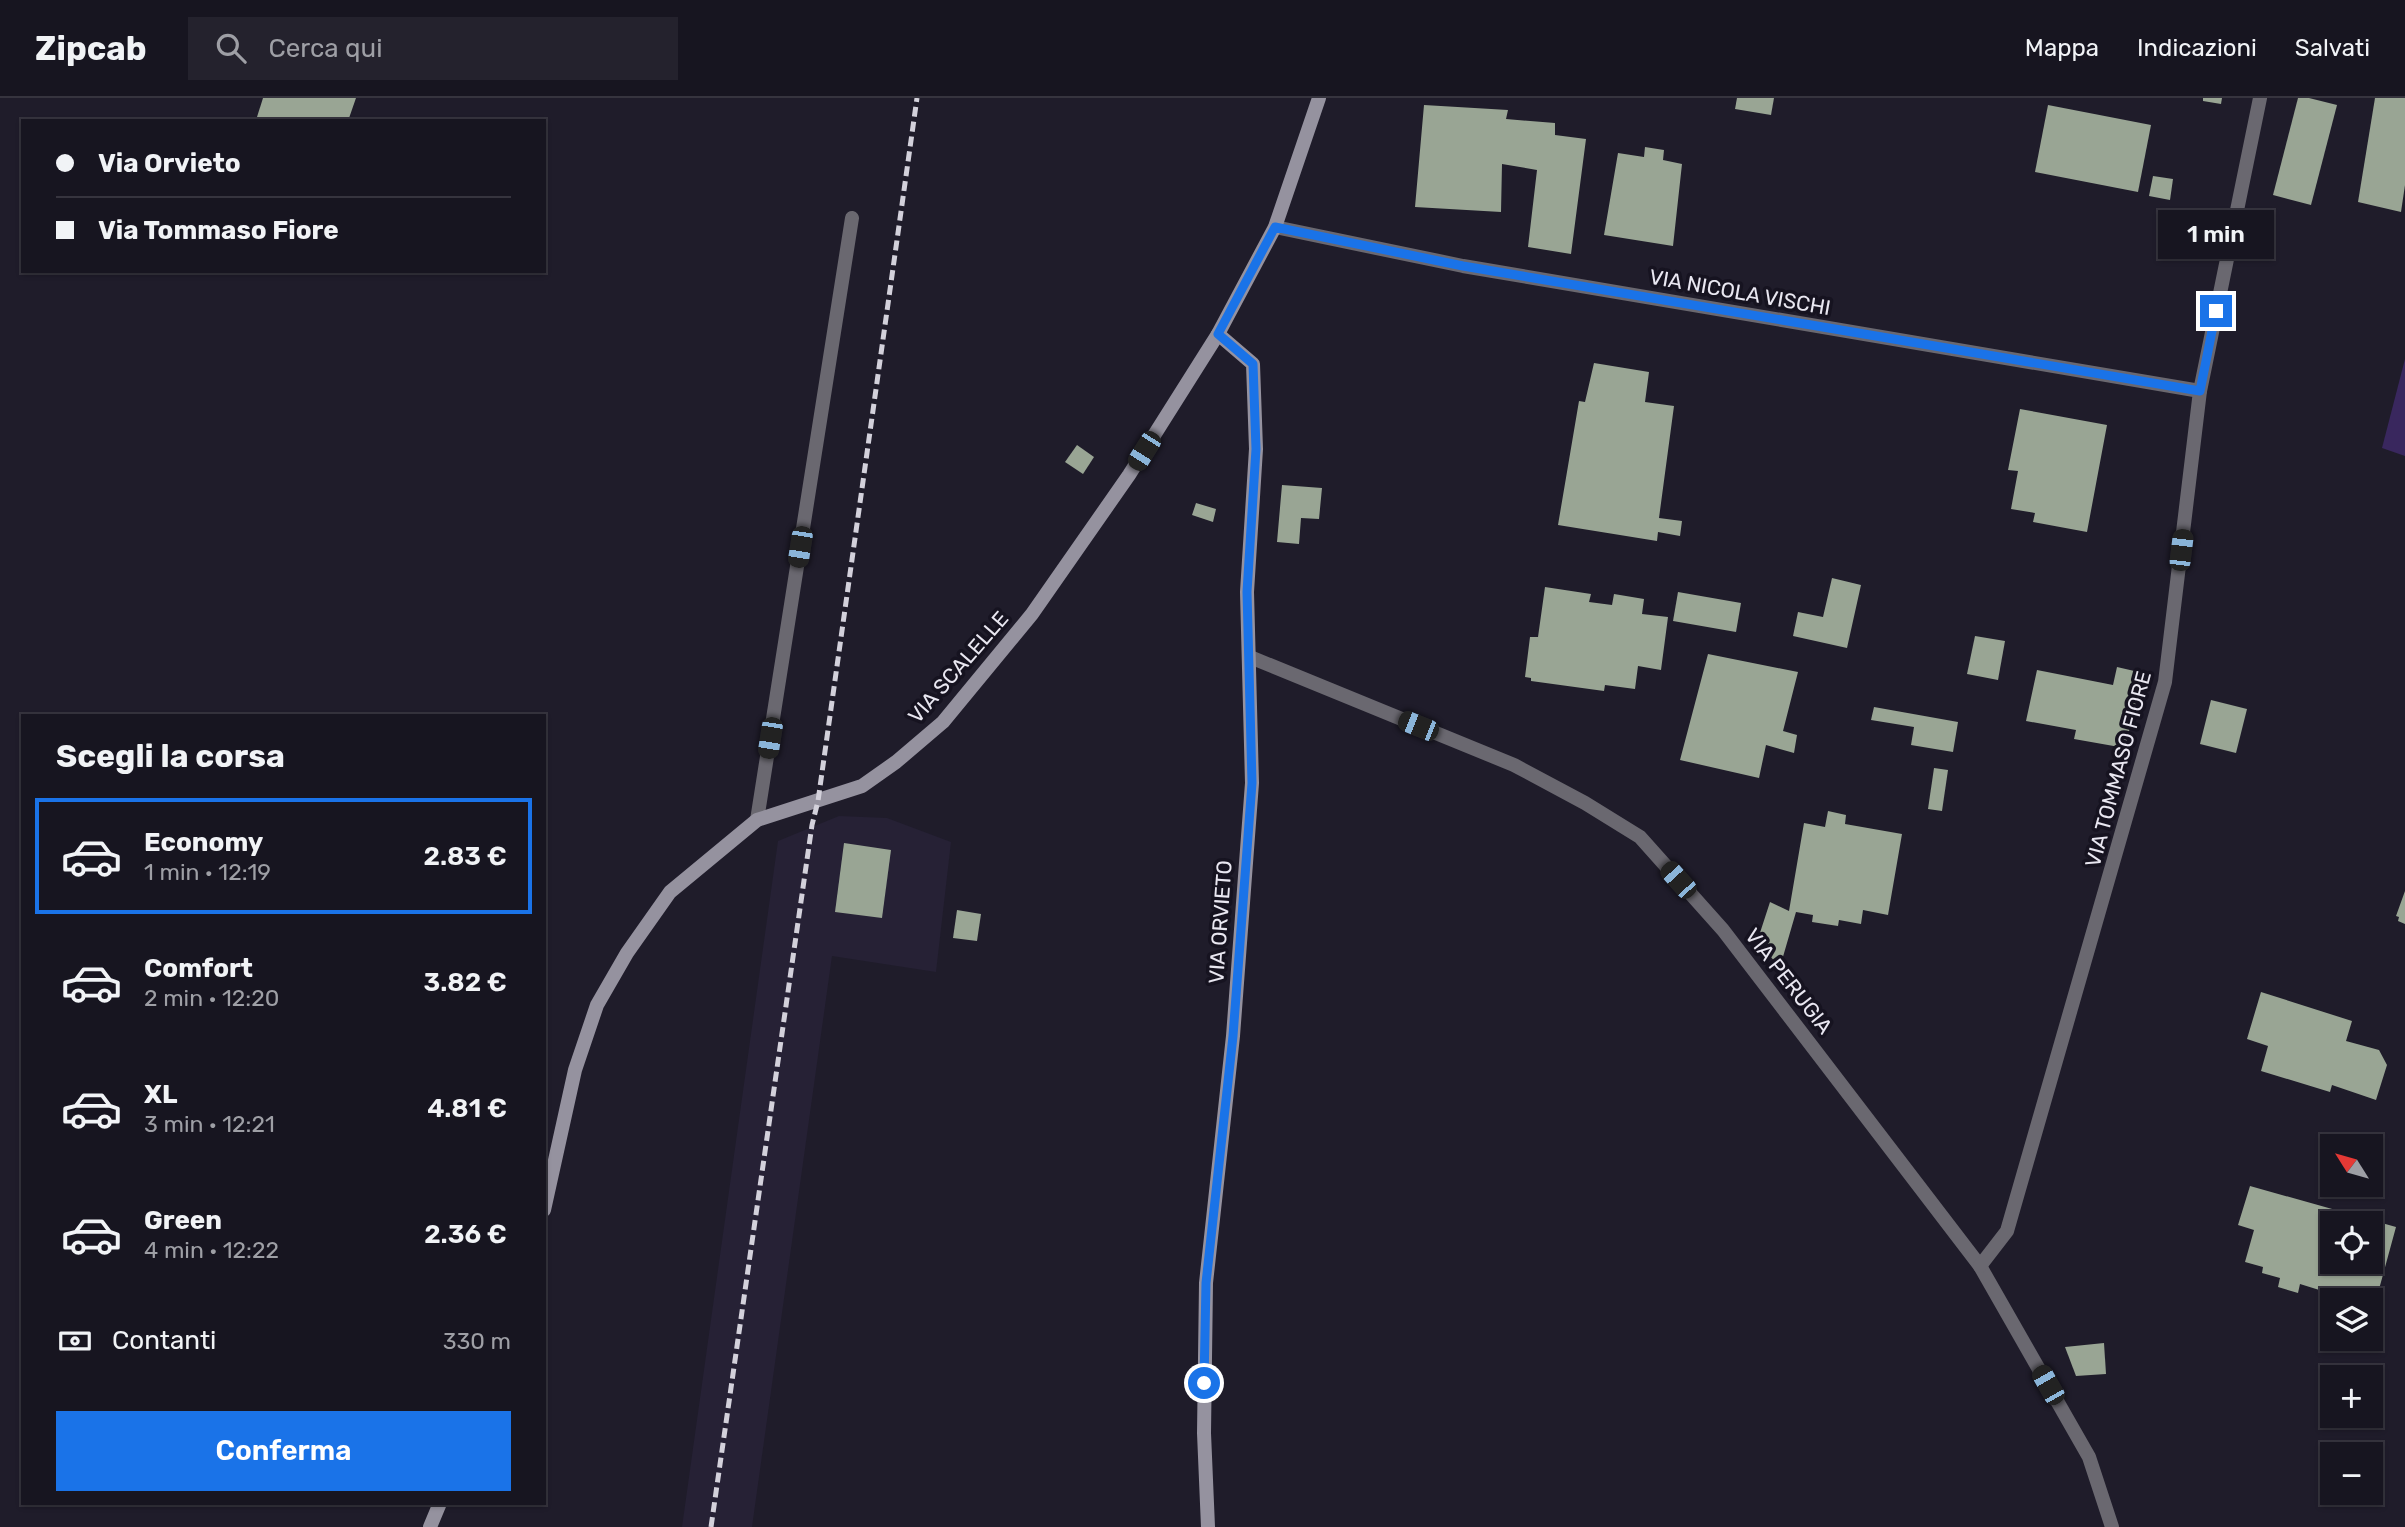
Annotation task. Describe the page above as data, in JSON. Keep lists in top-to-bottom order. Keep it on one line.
{"streets":{"main road":["VIA SCALELLE","VIA ORVIETO"],"street":["VIA NICOLA VISCHI","VIA TOMMASO FIORE","VIA PERUGIA"]},"crossings":[["VIA NICOLA VISCHI","VIA SCALELLE"],["VIA NICOLA VISCHI","VIA TOMMASO FIORE"],["VIA SCALELLE","VIA ORVIETO"],["VIA TOMMASO FIORE","VIA PERUGIA"],["VIA ORVIETO","VIA PERUGIA"]],"north":"top left","page":{"header":"Zipcab","search":"Cerca qui","nav":["Mappa","Indicazioni","Salvati"],"banner":["Via Orvieto","Via Tommaso Fiore"],"bubble":"1 min","heading":"Scegli la corsa","list":[{"name":"Economy","note":"1 min · 12:19","value":"2.83 €"},{"name":"Comfort","note":"2 min · 12:20","value":"3.82 €"},{"name":"XL","note":"3 min · 12:21","value":"4.81 €"},{"name":"Green","note":"4 min · 12:22","value":"2.36 €"}],"map_buttons":["+","−"],"pay":["Contanti","330 m"],"buttons":"Conferma"}}
